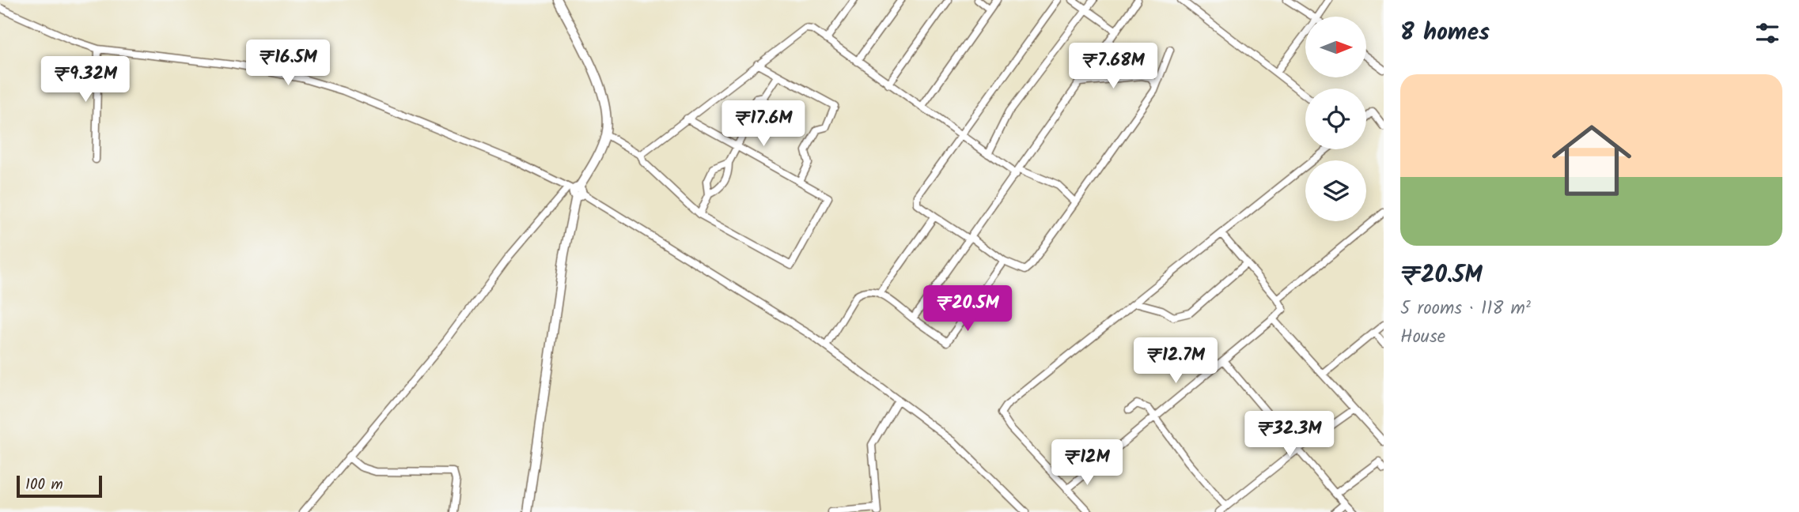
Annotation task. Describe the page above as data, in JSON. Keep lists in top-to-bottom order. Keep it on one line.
{"scale_bar":"100 m","north":"right","page":{"heading":"8 homes","price":["₹16.5M","₹7.68M","₹9.32M","₹17.6M","₹20.5M","₹12.7M","₹32.3M","₹12M"],"list":[{"name":"₹20.5M","note":"5 rooms · 118 m² · House"}],"scale":"100 m"}}
